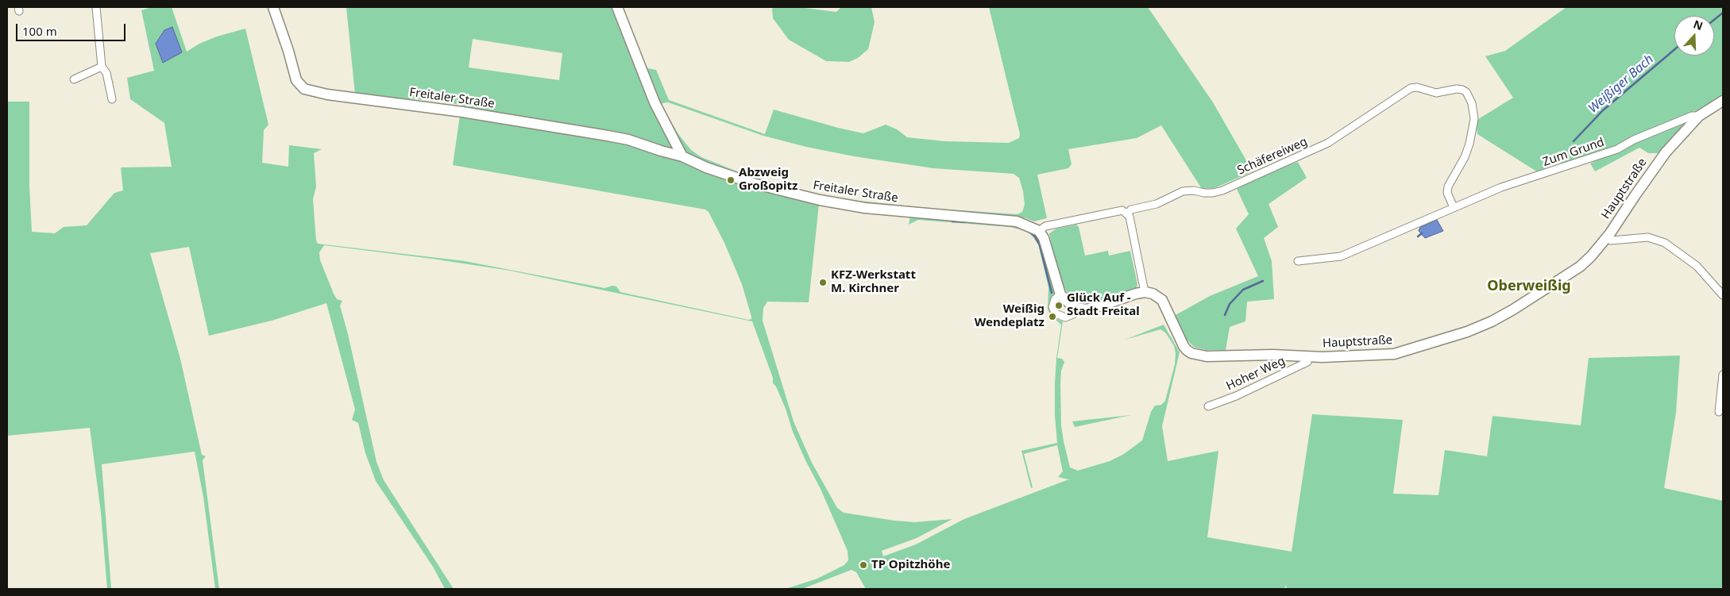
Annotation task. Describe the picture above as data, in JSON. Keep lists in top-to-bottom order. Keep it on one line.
{"streets":{"street":["Freitaler Straße","Zum Grund","Schäfereiweg","Hauptstraße","Hoher Weg"]},"crossings":[["Zum Grund","Schäfereiweg"],["Zum Grund","Hauptstraße"],["Hauptstraße","Hoher Weg"]],"districts":["Oberweißig"],"water":["Weißiger Bach"],"places":["Abzweig Großopitz","KFZ-Werkstatt M. Kirchner","Glück Auf - Stadt Freital","Weißig Wendeplatz","TP Opitzhöhe"],"scale_bar":"100 m","north":"top"}
